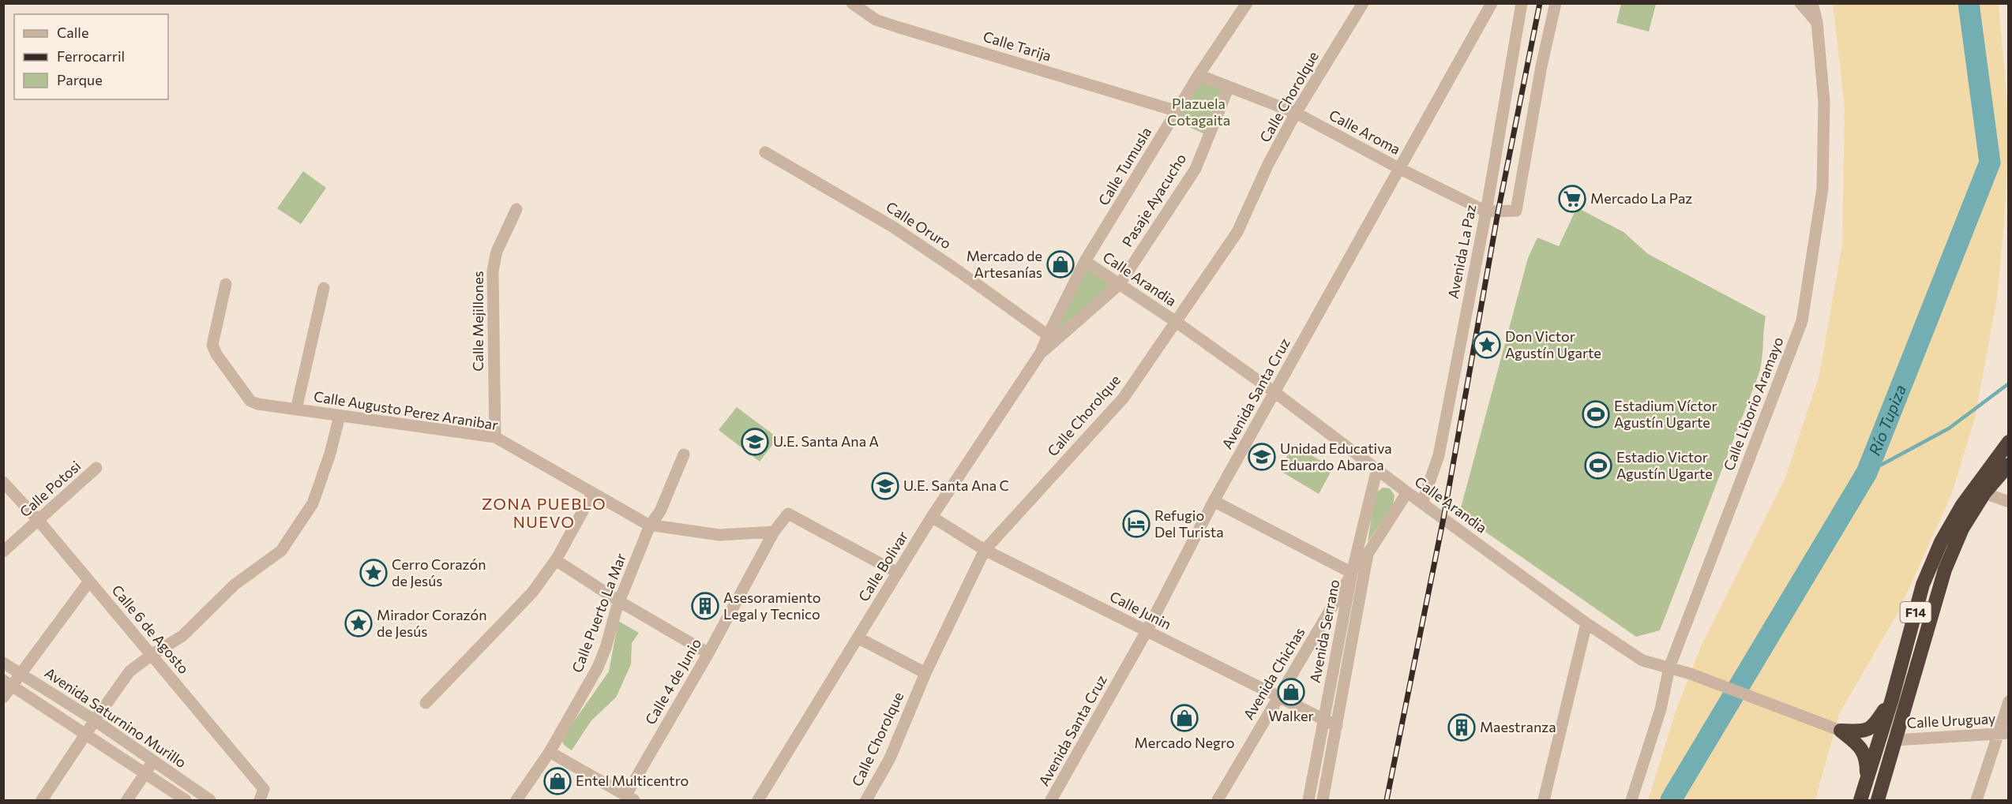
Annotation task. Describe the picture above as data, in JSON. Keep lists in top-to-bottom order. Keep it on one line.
{"streets":{"highway":["F14"],"street":["Calle Tarija","Calle Chorolque","Calle Aroma","Calle Tumusla","Pasaje Ayacucho","Calle Oruro","Avenida La Paz","Calle Arandia","Calle Mejillones","Avenida Santa Cruz","Calle Liborio Aramayo","Calle Augusto Perez Aranibar","Calle Potosi","Calle Bolivar","Calle Junin","Calle Puerto La Mar","Calle 6 de Agosto","Avenida Serrano","Avenida Chichas","Calle 4 de Junio","Avenida Saturnino Murillo","Calle Uruguay"]},"crossings":[["Calle Tarija","Calle Tumusla"],["Calle Chorolque","Calle Aroma"],["Calle Chorolque","Calle Arandia"],["Calle Chorolque","Calle Junin"],["Calle Aroma","Calle Tumusla"],["Calle Aroma","Pasaje Ayacucho"],["Calle Aroma","Avenida La Paz"],["Calle Aroma","Avenida Santa Cruz"],["Calle Tumusla","Pasaje Ayacucho"],["Calle Tumusla","Calle Oruro"],["Calle Tumusla","Calle Arandia"],["Calle Tumusla","Calle Bolivar"],["Pasaje Ayacucho","Calle Arandia"],["Pasaje Ayacucho","Calle Bolivar"],["Avenida La Paz","Calle Arandia"],["Calle Arandia","Avenida Santa Cruz"],["Calle Arandia","Calle Liborio Aramayo"],["Calle Arandia","Avenida Serrano"],["Calle Mejillones","Calle Augusto Perez Aranibar"],["Avenida Santa Cruz","Calle Junin"],["Calle Augusto Perez Aranibar","Calle Puerto La Mar"],["Calle Augusto Perez Aranibar","Calle 4 de Junio"],["Calle Potosi","Calle 6 de Agosto"],["Calle Bolivar","Calle Junin"],["Calle Junin","Avenida Serrano"],["Calle Junin","Avenida Chichas"],["F14","Calle Uruguay"],["Avenida Serrano","Avenida Chichas"]],"districts":["ZONA PUEBLO NUEVO"],"water":["Río Tupiza"],"parks":["Plazuela Cotagaita"],"places":{"supermarket":["Mercado La Paz"],"shop":["Mercado de Artesanías","Walker","Mercado Negro","Entel Multicentro"],"place":["Don Victor Agustín Ugarte","Cerro Corazón de Jesús","Mirador Corazón de Jesús"],"sports":["Estadium Víctor Agustín Ugarte","Estadio Victor Agustín Ugarte"],"school or university":["U.E. Santa Ana A","Unidad Educativa Eduardo Abaroa","U.E. Santa Ana C"],"hotel":["Refugio Del Turista"],"building":["Asesoramiento Legal y Tecnico","Maestranza"]},"legend":["Calle","Ferrocarril","Parque"]}
